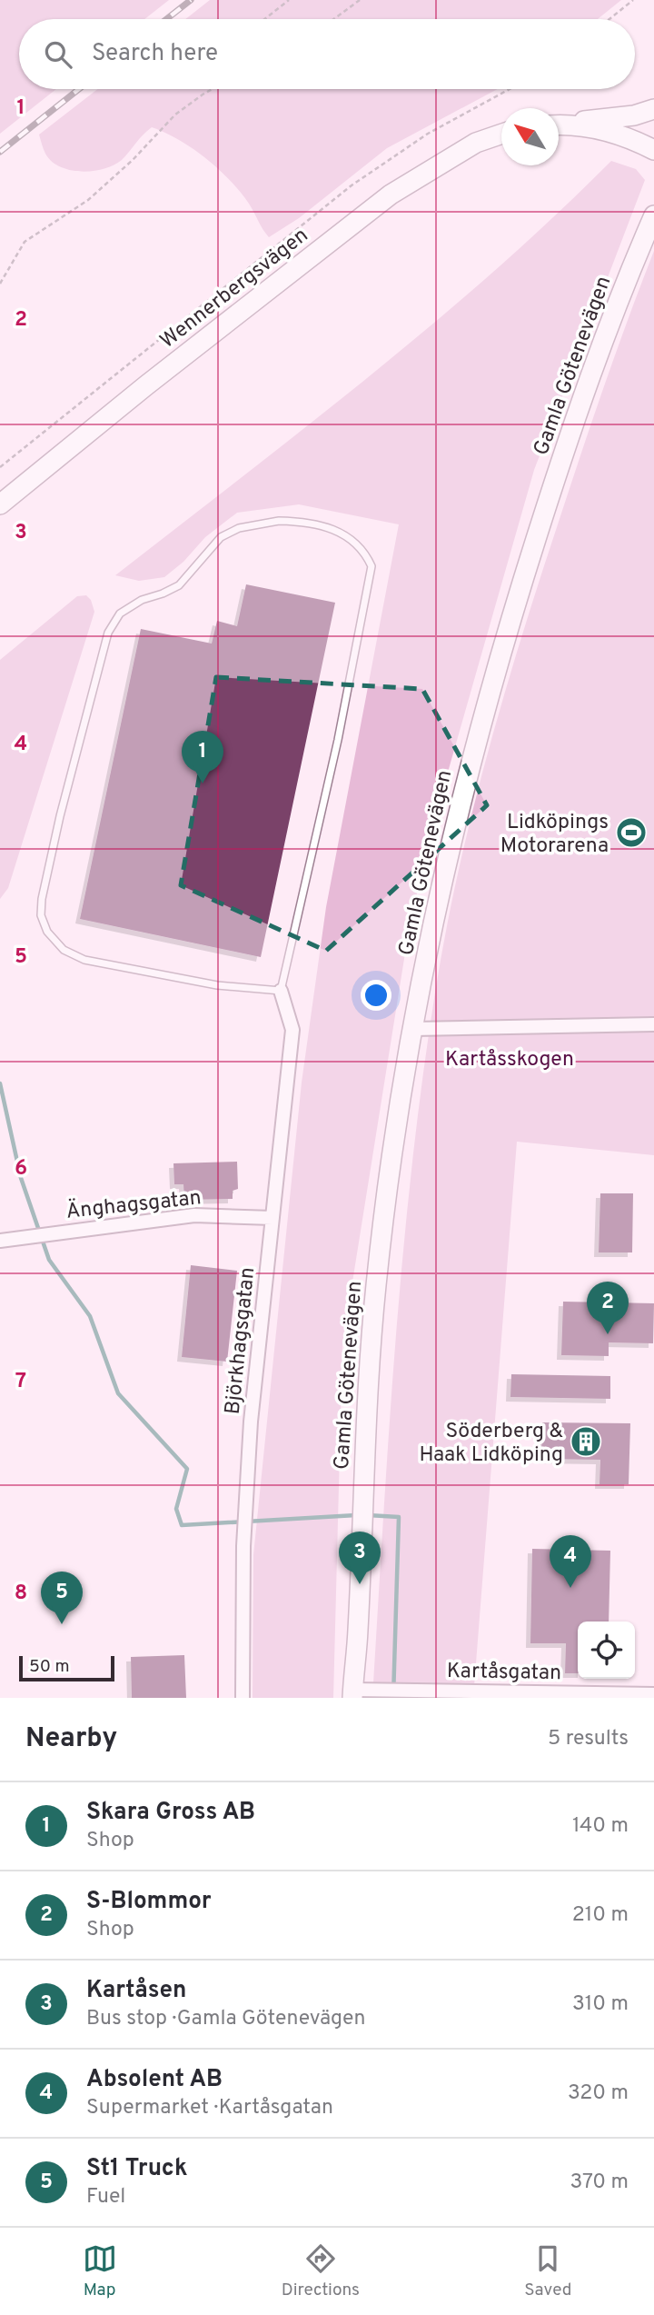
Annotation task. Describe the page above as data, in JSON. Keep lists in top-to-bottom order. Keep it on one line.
{"streets":{"street":["Wennerbergsvägen","Gamla Götenevägen","Änghagsgatan","Björkhagsgatan","Kartåsgatan"]},"crossings":[["Gamla Götenevägen","Kartåsgatan"],["Änghagsgatan","Björkhagsgatan"]],"parks":["Kartåsskogen"],"places":{"sports":["Lidköpings Motorarena"],"building":["Söderberg & Haak Lidköping"]},"scale_bar":"50 m","north":"top left","page":{"search":"Search here","pins":["1","2","3","4","5"],"scale":"50 m","heading":["Nearby","5 results"],"list":[{"mark":"1","name":"Skara Gross AB","note":"Shop","value":"140 m"},{"mark":"2","name":"S-Blommor","note":"Shop","value":"210 m"},{"mark":"3","name":"Kartåsen","note":"Bus stop · Gamla Götenevägen","value":"310 m"},{"mark":"4","name":"Absolent AB","note":"Supermarket · Kartåsgatan","value":"320 m"},{"mark":"5","name":"St1 Truck","note":"Fuel","value":"370 m"}],"nav":["Map","Directions","Saved"]},"grid":{"rows":["1","2","3","4","5","6","7","8"]}}
